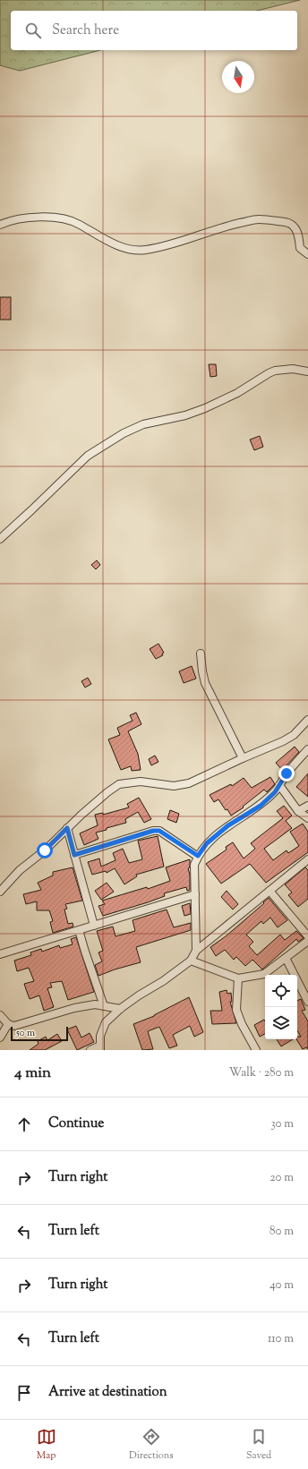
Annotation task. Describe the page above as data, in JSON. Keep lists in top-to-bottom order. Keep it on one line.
{"scale_bar":"50 m","north":"bottom","page":{"search":"Search here","scale":"50 m","heading":["4 min","Walk · 280 m"],"list":[["Continue","30 m"],["Turn right","20 m"],["Turn left","80 m"],["Turn right","40 m"],["Turn left","110 m"],"Arrive at destination"],"nav":["Map","Directions","Saved"]}}
